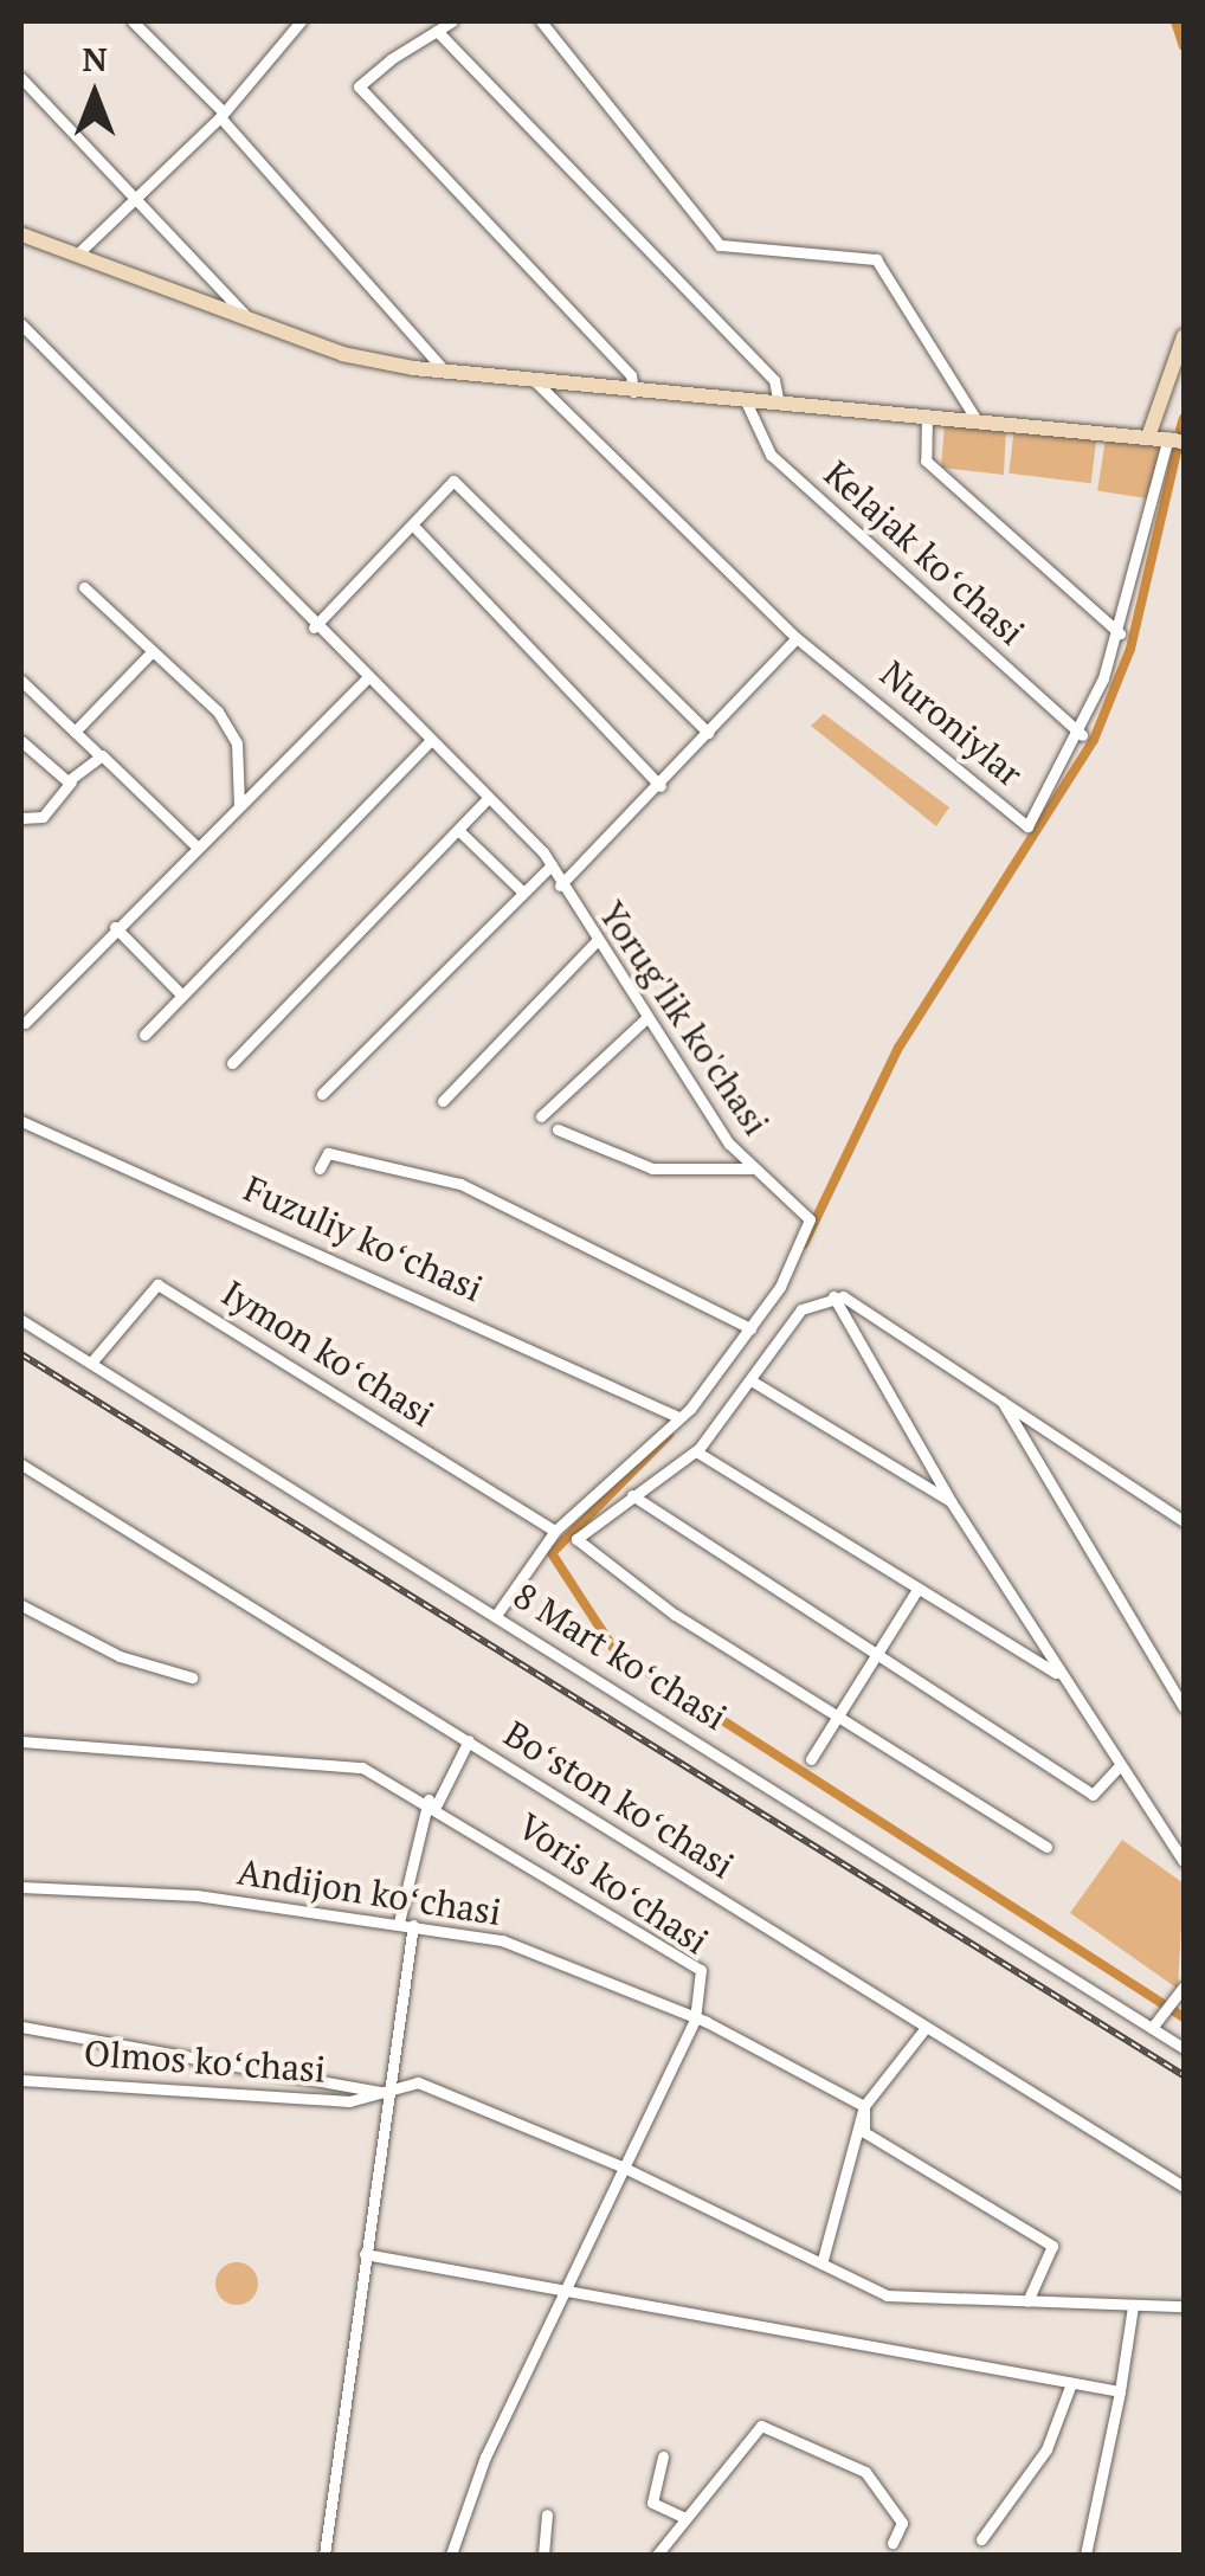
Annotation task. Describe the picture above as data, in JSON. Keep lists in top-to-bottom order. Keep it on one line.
{"streets":{"main road":["Nuroniylar"],"street":["Kelajak koʻchasi","Yorug'lik ko'chasi","Fuzuliy koʻchasi","Iymon koʻchasi","8 Mart koʻchasi","Boʻston koʻchasi","Voris koʻchasi","Andijon koʻchasi","Olmos koʻchasi"]},"crossings":[["Kelajak koʻchasi","Nuroniylar"],["Yorug'lik ko'chasi","Fuzuliy koʻchasi"],["Yorug'lik ko'chasi","Iymon koʻchasi"],["Yorug'lik ko'chasi","8 Mart koʻchasi"],["Iymon koʻchasi","8 Mart koʻchasi"],["Voris koʻchasi","Andijon koʻchasi"]],"north":"top"}
